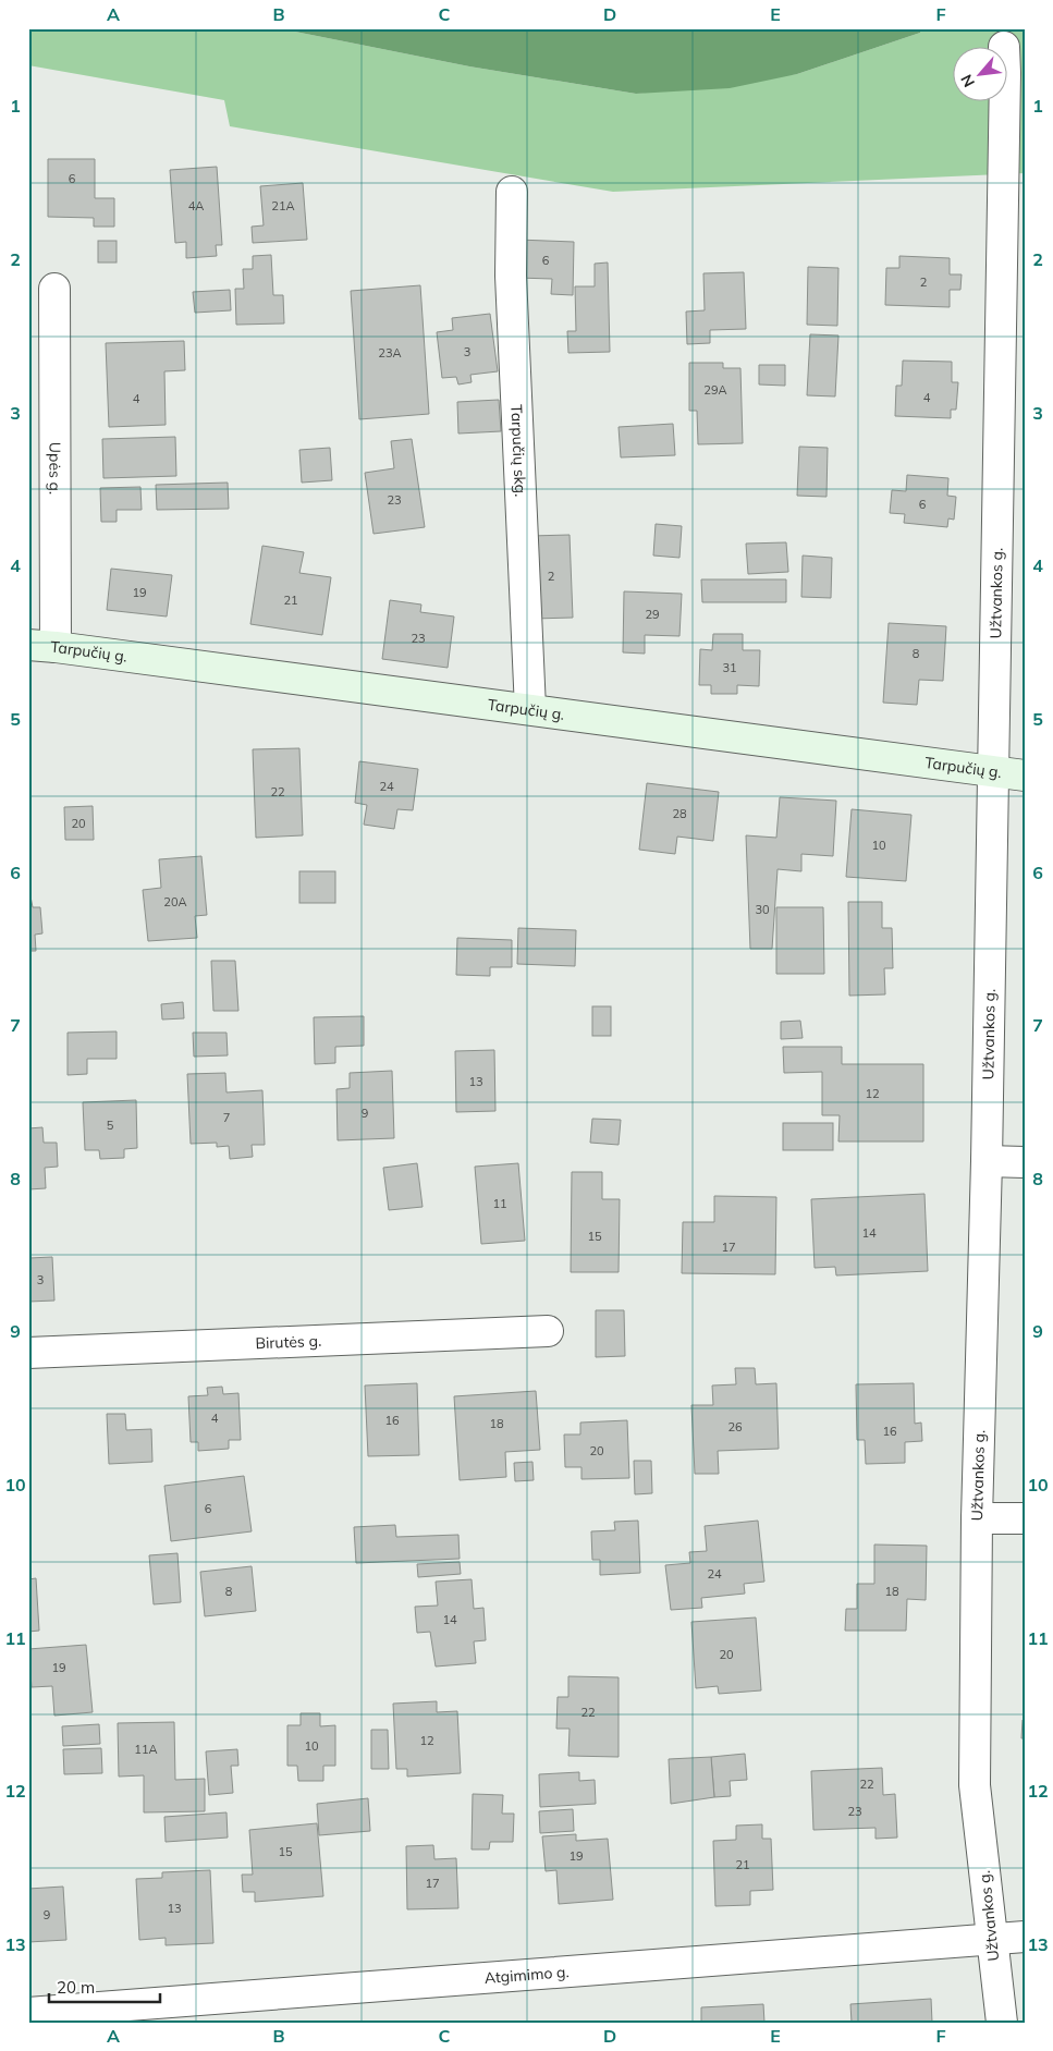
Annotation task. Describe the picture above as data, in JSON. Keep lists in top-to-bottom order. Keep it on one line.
{"streets":{"main road":["Tarpučių g."],"street":["Tarpučių skg.","Upės g.","Užtvankos g.","Birutės g.","Atgimimo g."]},"crossings":[["Tarpučių skg.","Tarpučių g."],["Upės g.","Tarpučių g."],["Užtvankos g.","Tarpučių g."],["Užtvankos g.","Atgimimo g."]],"house_numbers":["6","4A","21A","6","2","3","23A","29A","4","4","23","6","2","19","21","29","23","8","31","24","22","28","20","10","20A","30","13","12","9","7","5","11","14","15","17","3","4","16","18","26","16","20","6","24","8","18","14","20","19","22","12","10","11A","22","23","15","19","21","17","13","9"],"scale_bar":"20 m","north":"bottom left","grid":{"columns":["A","B","C","D","E","F"],"rows":["1","2","3","4","5","6","7","8","9","10","11","12","13"]}}
